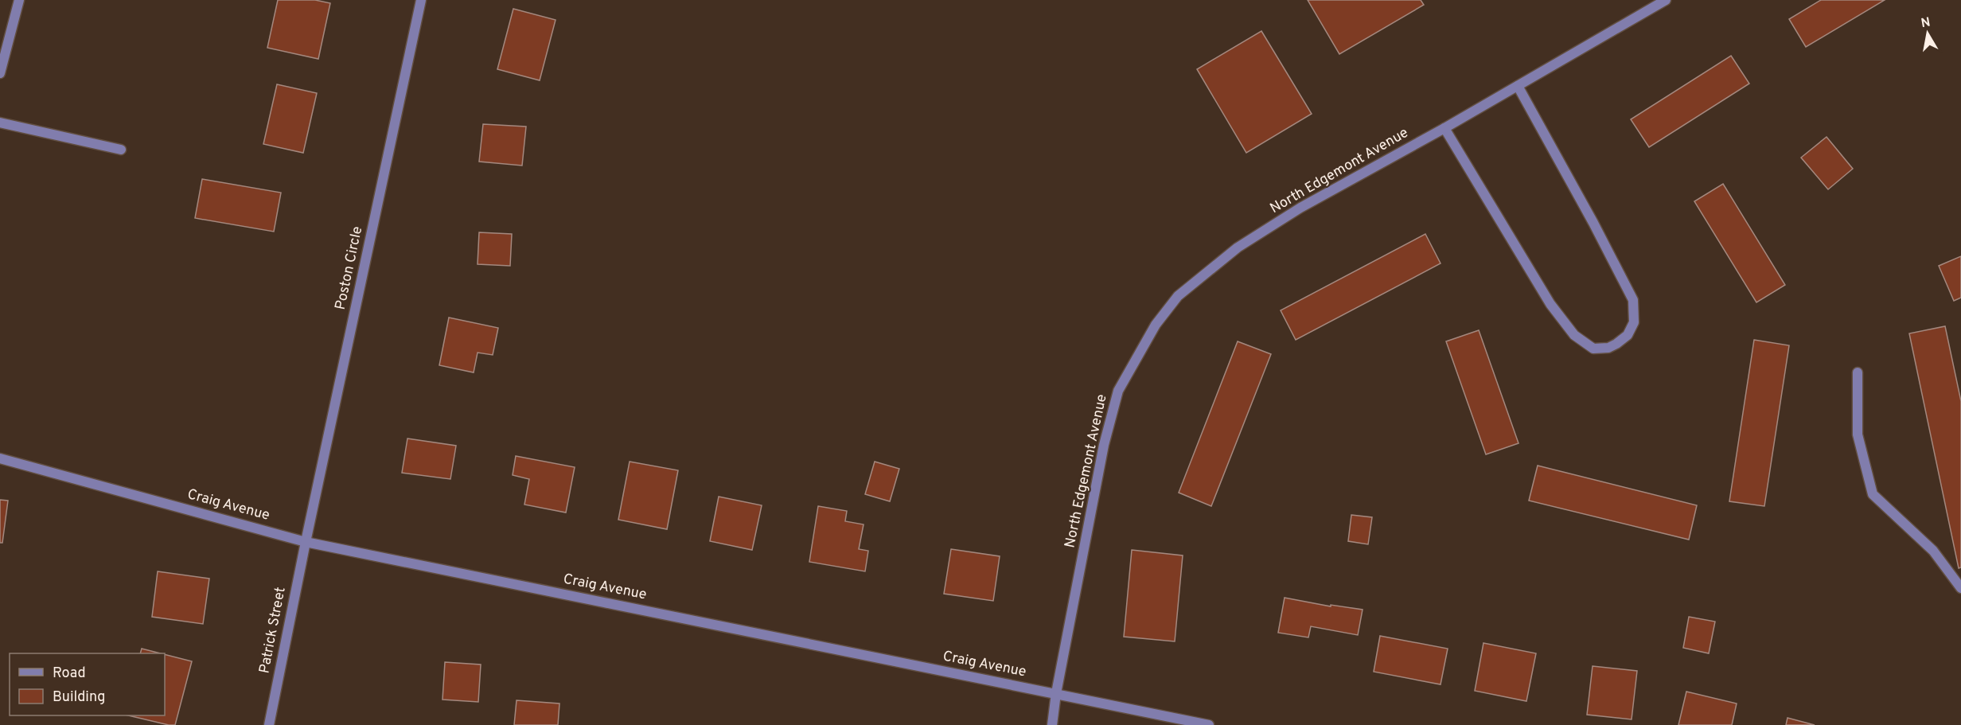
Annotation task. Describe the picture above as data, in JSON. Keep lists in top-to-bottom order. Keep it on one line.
{"streets":{"street":["North Edgemont Avenue","Poston Circle","Craig Avenue","Patrick Street"]},"crossings":[["North Edgemont Avenue","Craig Avenue"],["Poston Circle","Craig Avenue"],["Poston Circle","Patrick Street"],["Craig Avenue","Patrick Street"]],"legend":["Road","Building"],"north":"top"}
